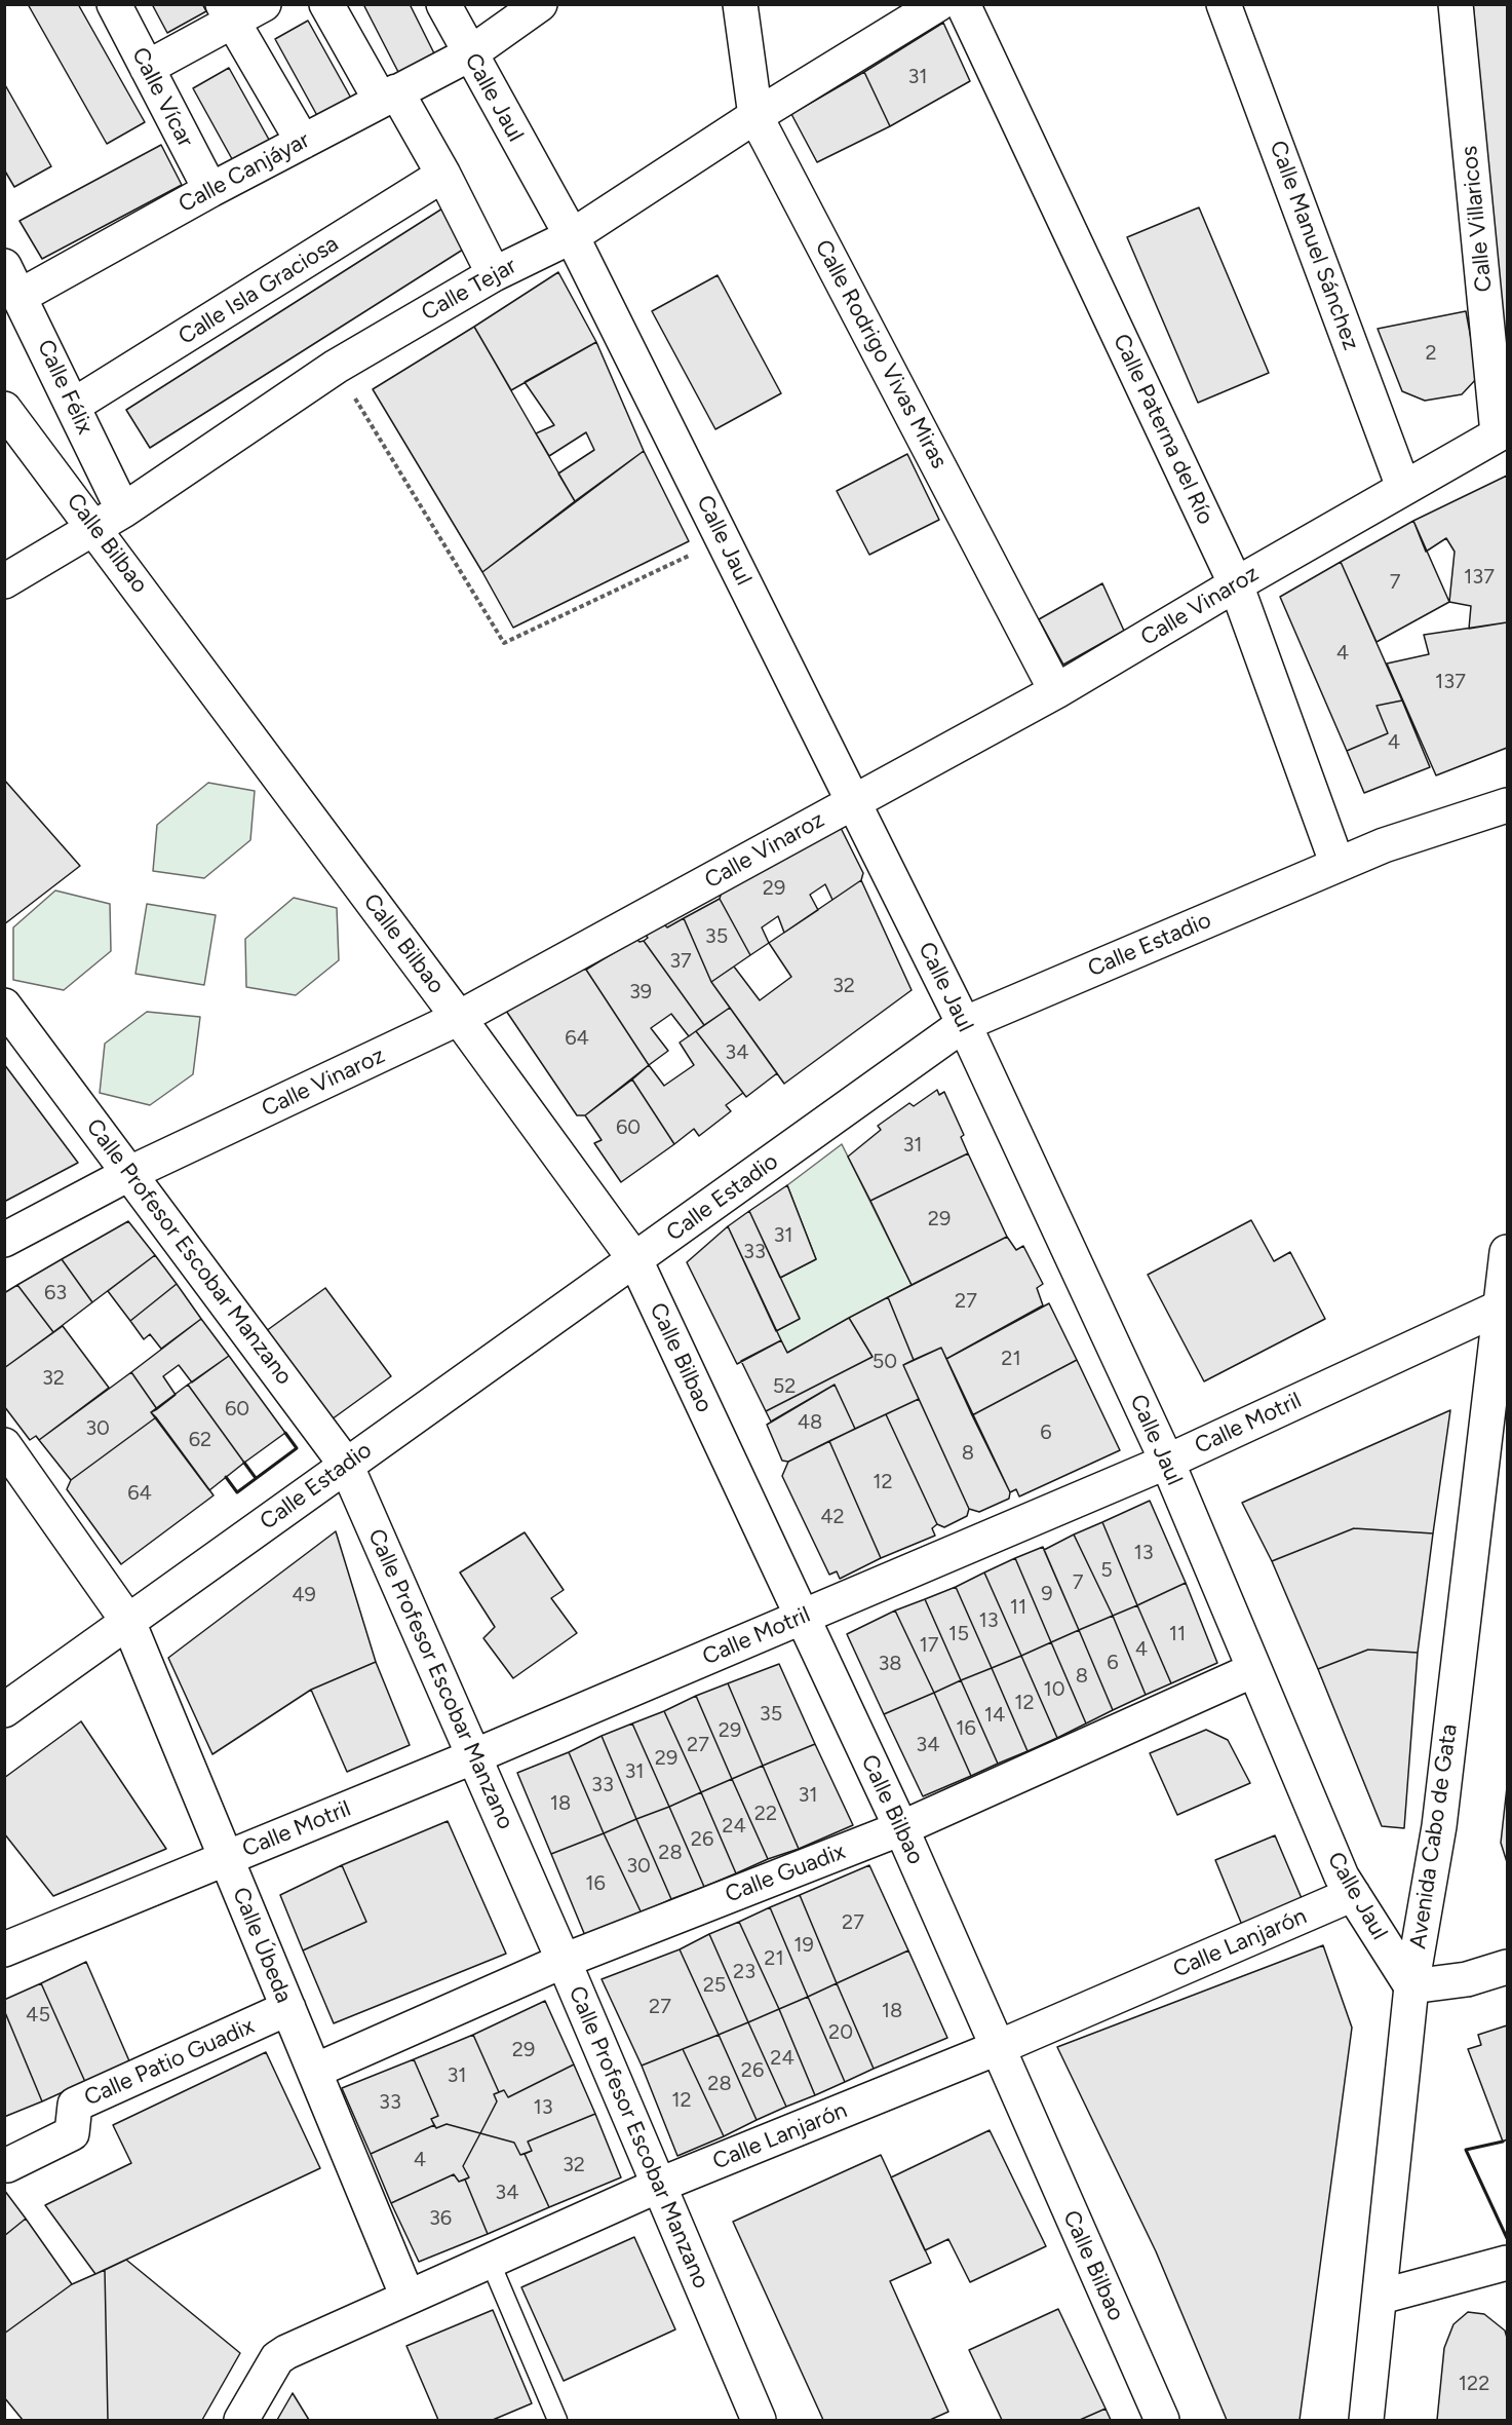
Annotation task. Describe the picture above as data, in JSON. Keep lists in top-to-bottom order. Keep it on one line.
{"streets":{"street":["Calle Vícar","Calle Jaul","Calle Canjáyar","Calle Villaricos","Calle Manuel Sánchez","Calle Tejar","Calle Isla Graciosa","Calle Rodrigo Vivas Miras","Calle Félix","Calle Paterna del Río","Calle Bilbao","Calle Vinaroz","Calle Estadio","Calle Profesor Escobar Manzano","Calle Motril","Avenida Cabo de Gata","Calle Guadix","Calle Lanjarón","Calle Úbeda","Calle Patio Guadix"]},"crossings":[["Calle Vícar","Calle Canjáyar"],["Calle Jaul","Calle Canjáyar"],["Calle Jaul","Calle Tejar"],["Calle Jaul","Calle Vinaroz"],["Calle Jaul","Calle Estadio"],["Calle Jaul","Calle Motril"],["Calle Jaul","Avenida Cabo de Gata"],["Calle Jaul","Calle Guadix"],["Calle Jaul","Calle Lanjarón"],["Calle Canjáyar","Calle Félix"],["Calle Villaricos","Calle Vinaroz"],["Calle Manuel Sánchez","Calle Vinaroz"],["Calle Tejar","Calle Rodrigo Vivas Miras"],["Calle Tejar","Calle Félix"],["Calle Tejar","Calle Bilbao"],["Calle Isla Graciosa","Calle Félix"],["Calle Rodrigo Vivas Miras","Calle Vinaroz"],["Calle Félix","Calle Bilbao"],["Calle Paterna del Río","Calle Vinaroz"],["Calle Paterna del Río","Calle Estadio"],["Calle Bilbao","Calle Vinaroz"],["Calle Bilbao","Calle Estadio"],["Calle Bilbao","Calle Motril"],["Calle Bilbao","Calle Guadix"],["Calle Bilbao","Calle Lanjarón"],["Calle Vinaroz","Calle Profesor Escobar Manzano"],["Calle Estadio","Calle Profesor Escobar Manzano"],["Calle Estadio","Calle Úbeda"],["Calle Profesor Escobar Manzano","Calle Motril"],["Calle Profesor Escobar Manzano","Calle Guadix"],["Calle Profesor Escobar Manzano","Calle Lanjarón"],["Calle Motril","Avenida Cabo de Gata"],["Calle Motril","Calle Úbeda"],["Calle Guadix","Calle Úbeda"],["Calle Lanjarón","Calle Úbeda"],["Calle Úbeda","Calle Patio Guadix"]],"house_numbers":["31","2","137","7","4","137","4","29","35","37","32","39","64","34","60","31","29","31","33","63","27","21","50","32","52","60","48","30","6","62","8","12","64","42","13","5","7","9","49","11","13","15","11","17","4","6","38","8","10","12","35","14","16","29","27","34","29","31","33","31","18","22","24","26","28","30","16","27","19","21","23","25","27","18","45","20","29","24","26","31","28","12","33","13","4","32","34","36","122"]}
